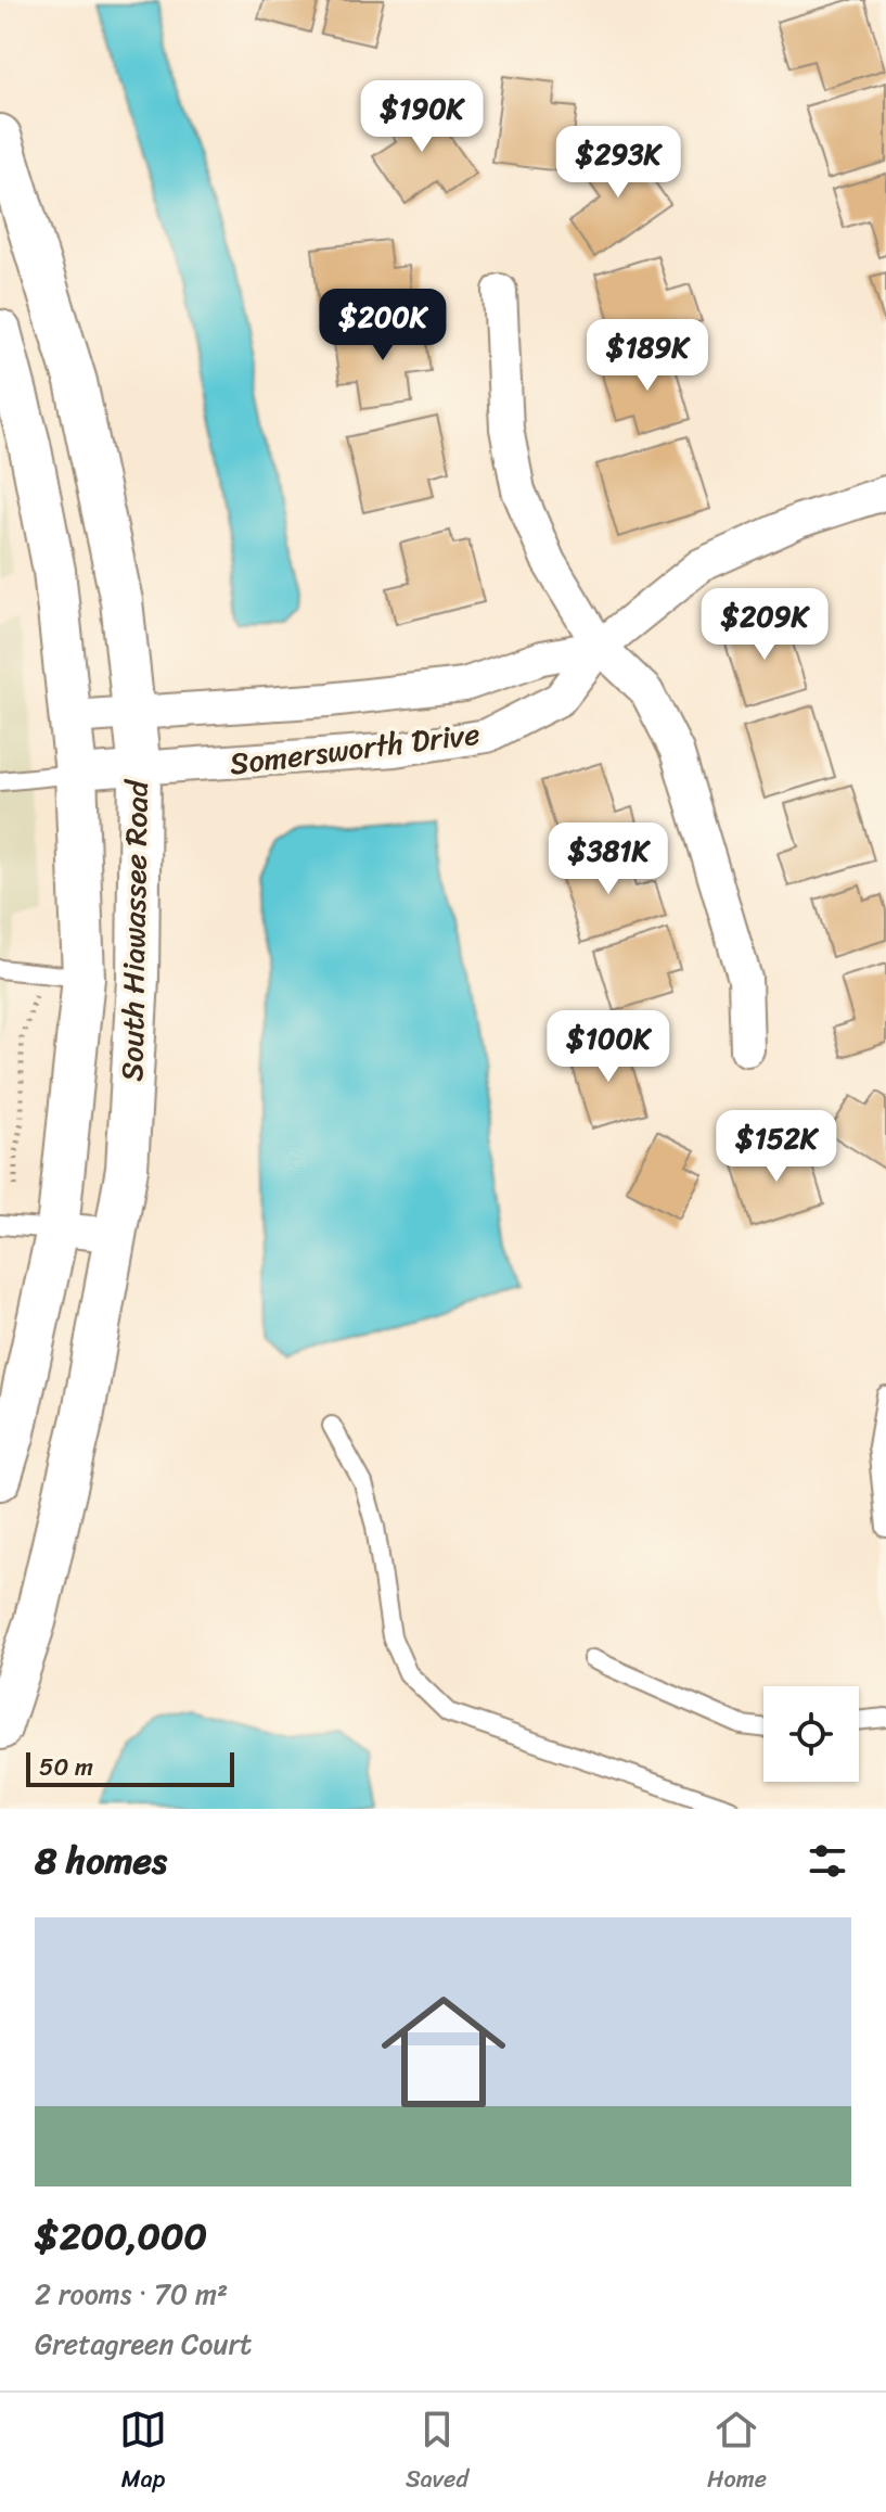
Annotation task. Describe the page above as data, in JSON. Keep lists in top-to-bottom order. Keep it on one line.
{"streets":{"street":["Somersworth Drive","South Hiawassee Road"]},"crossings":[["Somersworth Drive","South Hiawassee Road"]],"scale_bar":"50 m","page":{"price":["$190K","$293K","$200K","$189K","$209K","$381K","$100K","$152K"],"scale":"50 m","heading":"8 homes","list":[{"name":"$200,000","note":"2 rooms · 70 m² · Gretagreen Court"}],"tabs":["Map","Saved","Home"]}}
